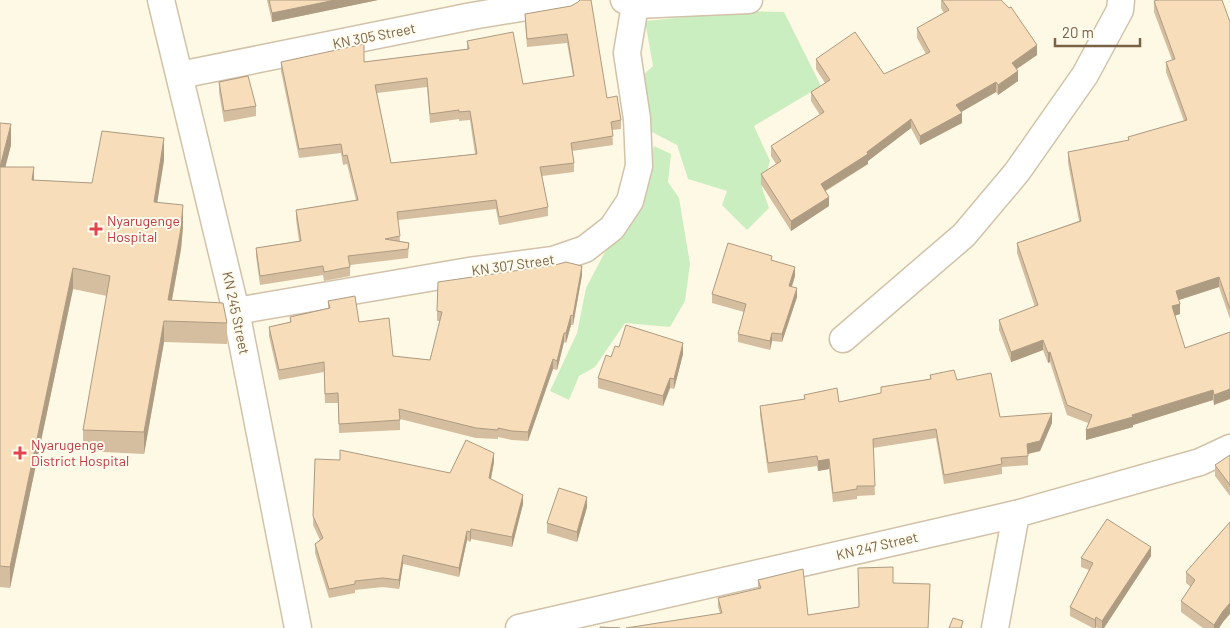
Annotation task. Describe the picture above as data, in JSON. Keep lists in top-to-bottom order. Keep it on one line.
{"streets":{"street":["KN 305 Street","KN 307 Street","KN 245 Street","KN 247 Street"]},"crossings":[["KN 305 Street","KN 245 Street"],["KN 307 Street","KN 245 Street"]],"places":{"health":["Nyarugenge Hospital","Nyarugenge District Hospital"]},"scale_bar":"20 m"}
